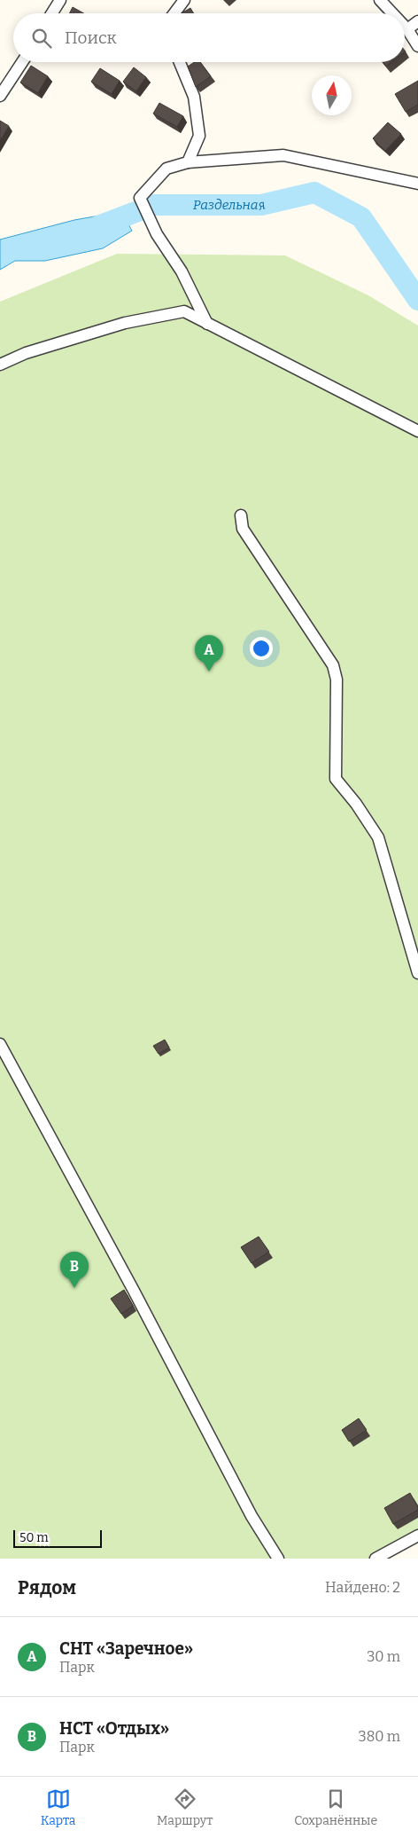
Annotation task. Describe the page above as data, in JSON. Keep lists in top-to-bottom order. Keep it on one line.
{"water":["Раздельная"],"scale_bar":"50 m","north":"top","page":{"search":"Поиск","pins":["A","B"],"scale":"50 m","heading":["Рядом","Найдено: 2"],"list":[{"mark":"A","name":"СНТ «Заречное»","note":"Парк","value":"30 m"},{"mark":"B","name":"НСТ «Отдых»","note":"Парк","value":"380 m"}],"nav":["Карта","Маршрут","Сохранённые"]}}
